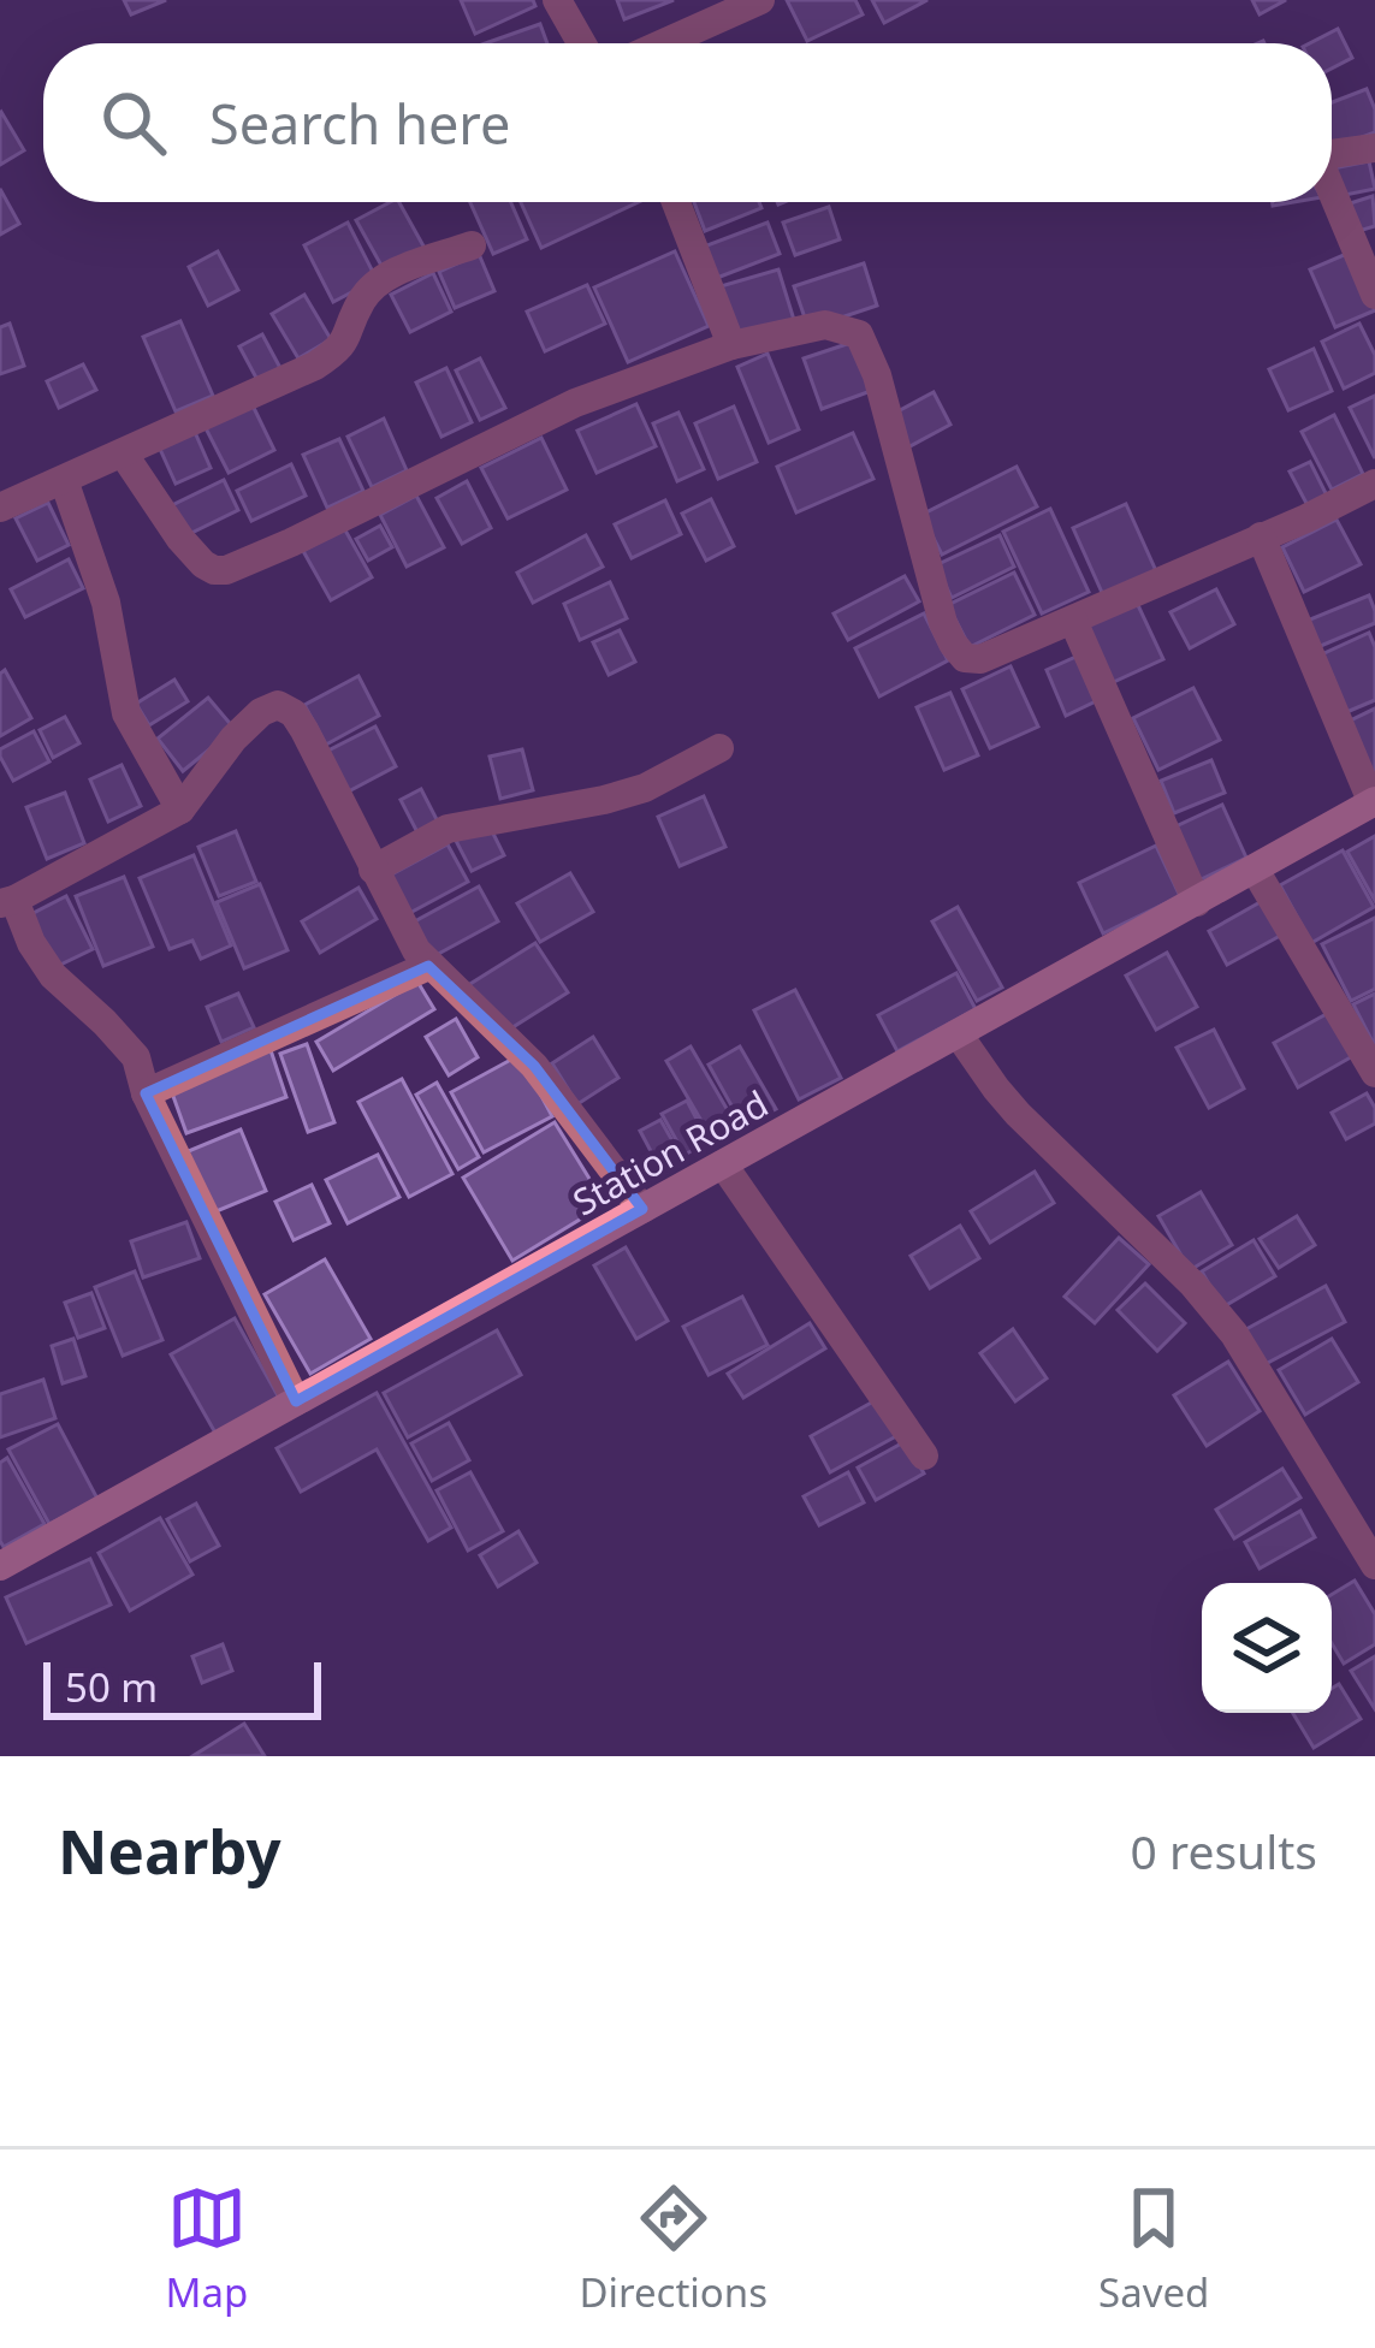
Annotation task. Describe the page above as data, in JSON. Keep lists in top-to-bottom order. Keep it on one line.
{"streets":{"main road":["Station Road"]},"scale_bar":"50 m","page":{"search":"Search here","scale":"50 m","heading":["Nearby","0 results"],"nav":["Map","Directions","Saved"]}}
